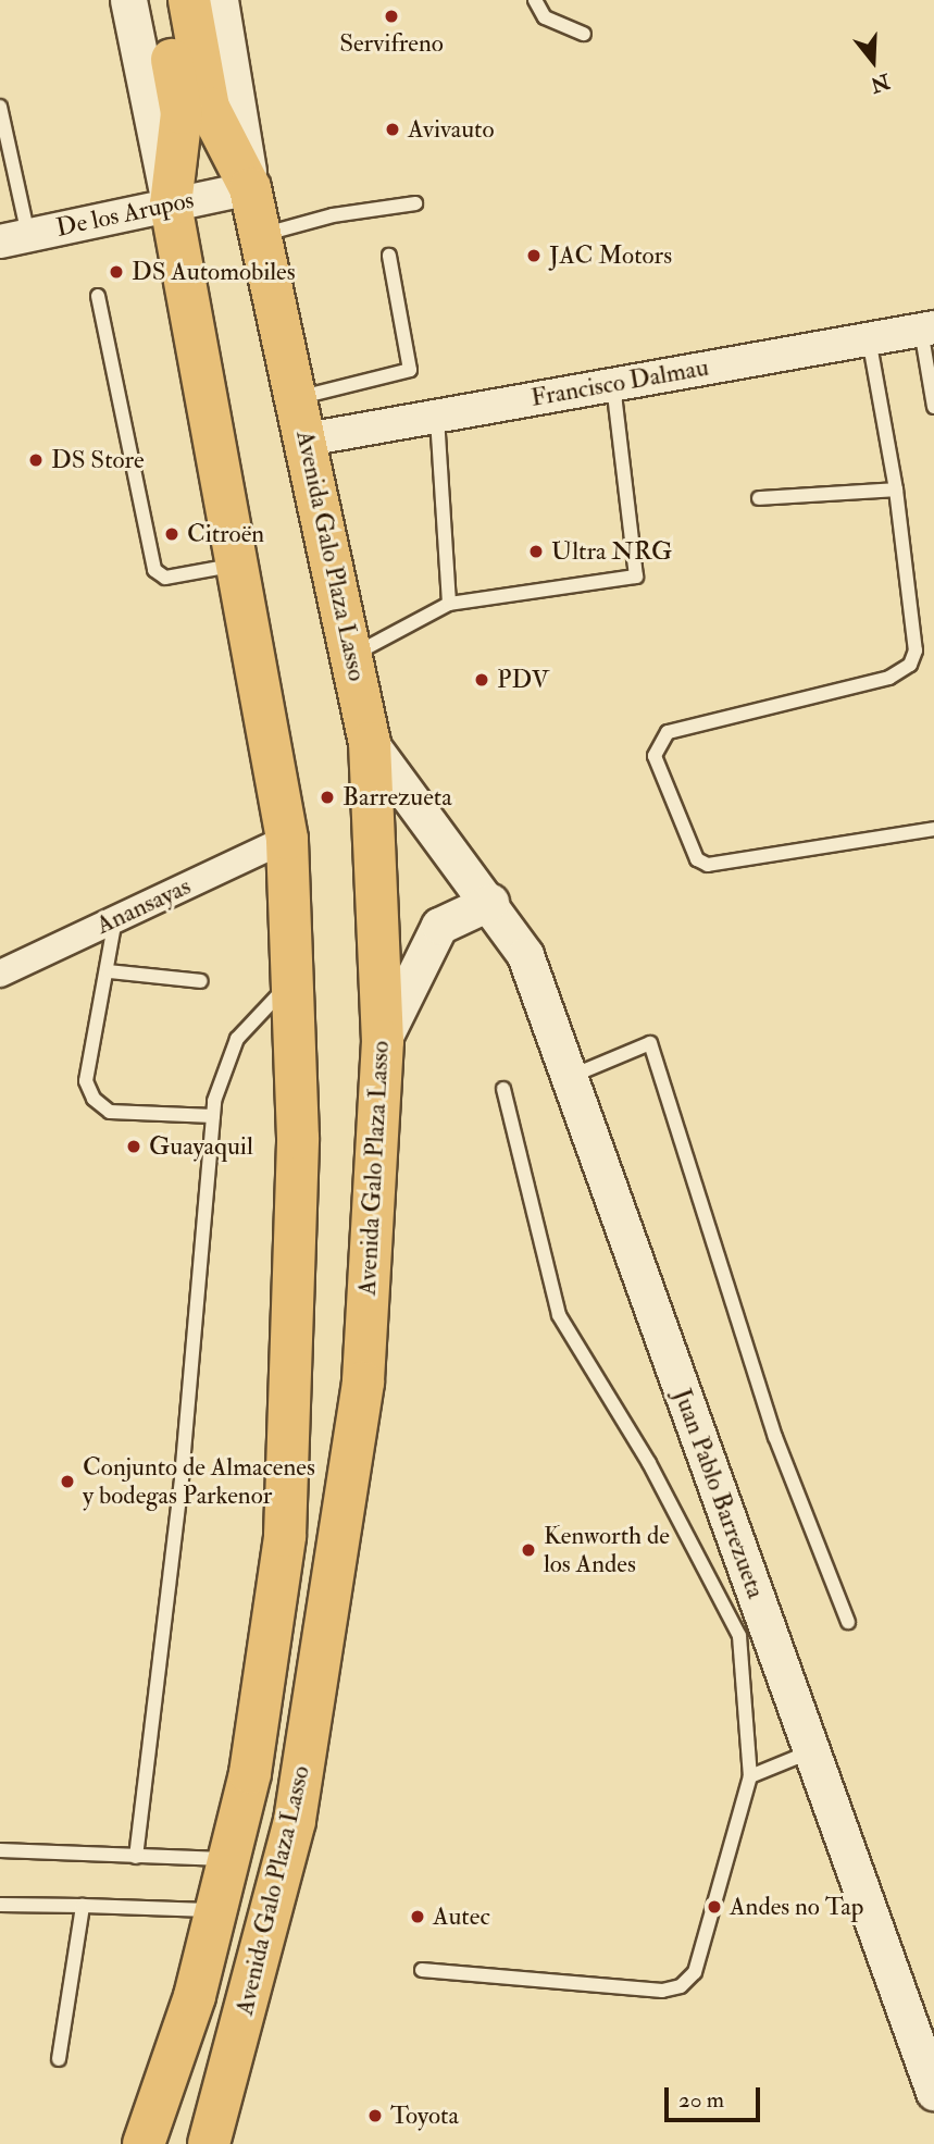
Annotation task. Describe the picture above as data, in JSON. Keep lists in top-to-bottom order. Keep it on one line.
{"streets":{"main road":["Avenida Galo Plaza Lasso","Juan Pablo Barrezueta"],"street":["De los Arupos","Francisco Dalmau","Anansayas"]},"crossings":[["De los Arupos","Avenida Galo Plaza Lasso"],["Francisco Dalmau","Avenida Galo Plaza Lasso"],["Avenida Galo Plaza Lasso","Anansayas"],["Avenida Galo Plaza Lasso","Juan Pablo Barrezueta"]],"places":["Servifreno","Avivauto","JAC Motors","DS Automobiles","DS Store","Citroën","Ultra NRG","PDV","Barrezueta","Guayaquil","Conjunto de Almacenes y bodegas Parkenor","Kenworth de los Andes","Andes no Tap","Autec","Toyota"],"scale_bar":"20 m","north":"bottom"}
